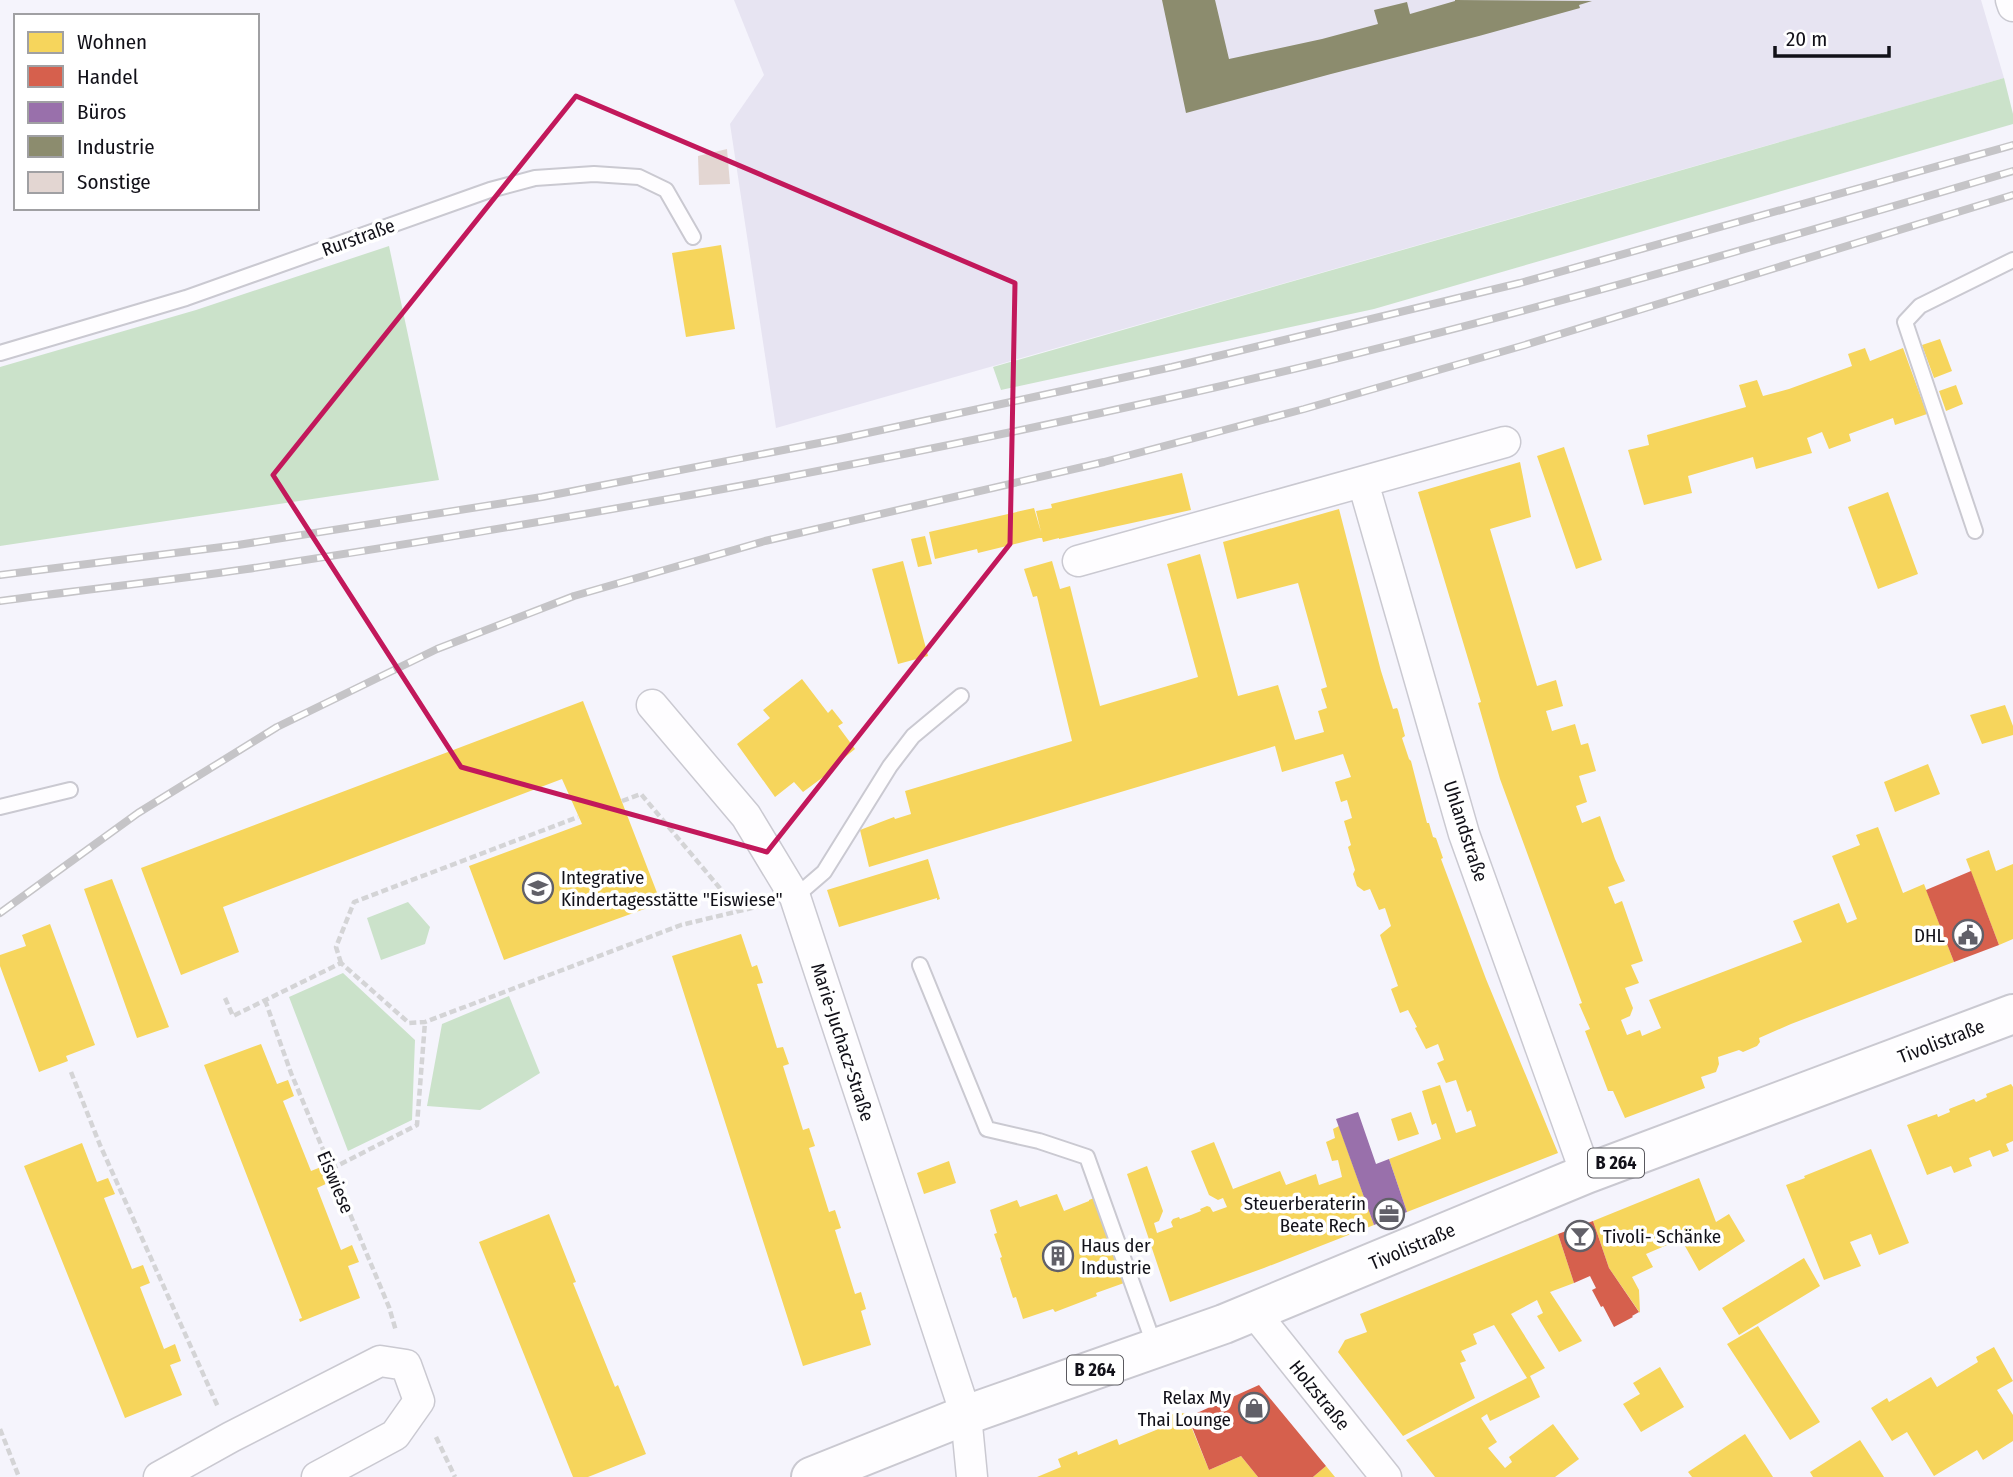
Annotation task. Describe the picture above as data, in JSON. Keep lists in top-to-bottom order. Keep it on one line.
{"streets":{"main road":["Tivolistraße","B 264"],"street":["Uhlandstraße","Marie-Juchacz-Straße","Holzstraße"],"lane":["Rurstraße"],"path":["Eiswiese"]},"crossings":[["Uhlandstraße","Tivolistraße"],["Tivolistraße","Marie-Juchacz-Straße"],["Tivolistraße","Holzstraße"]],"places":{"school or university":["Integrative Kindertagesstätte \"Eiswiese\""],"public building":["DHL"],"office":["Steuerberaterin Beate Rech"],"bar":["Tivoli- Schänke"],"building":["Haus der Industrie"],"shop":["Relax My Thai Lounge"]},"legend":["Wohnen","Handel","Büros","Industrie","Sonstige"],"scale_bar":"20 m"}
